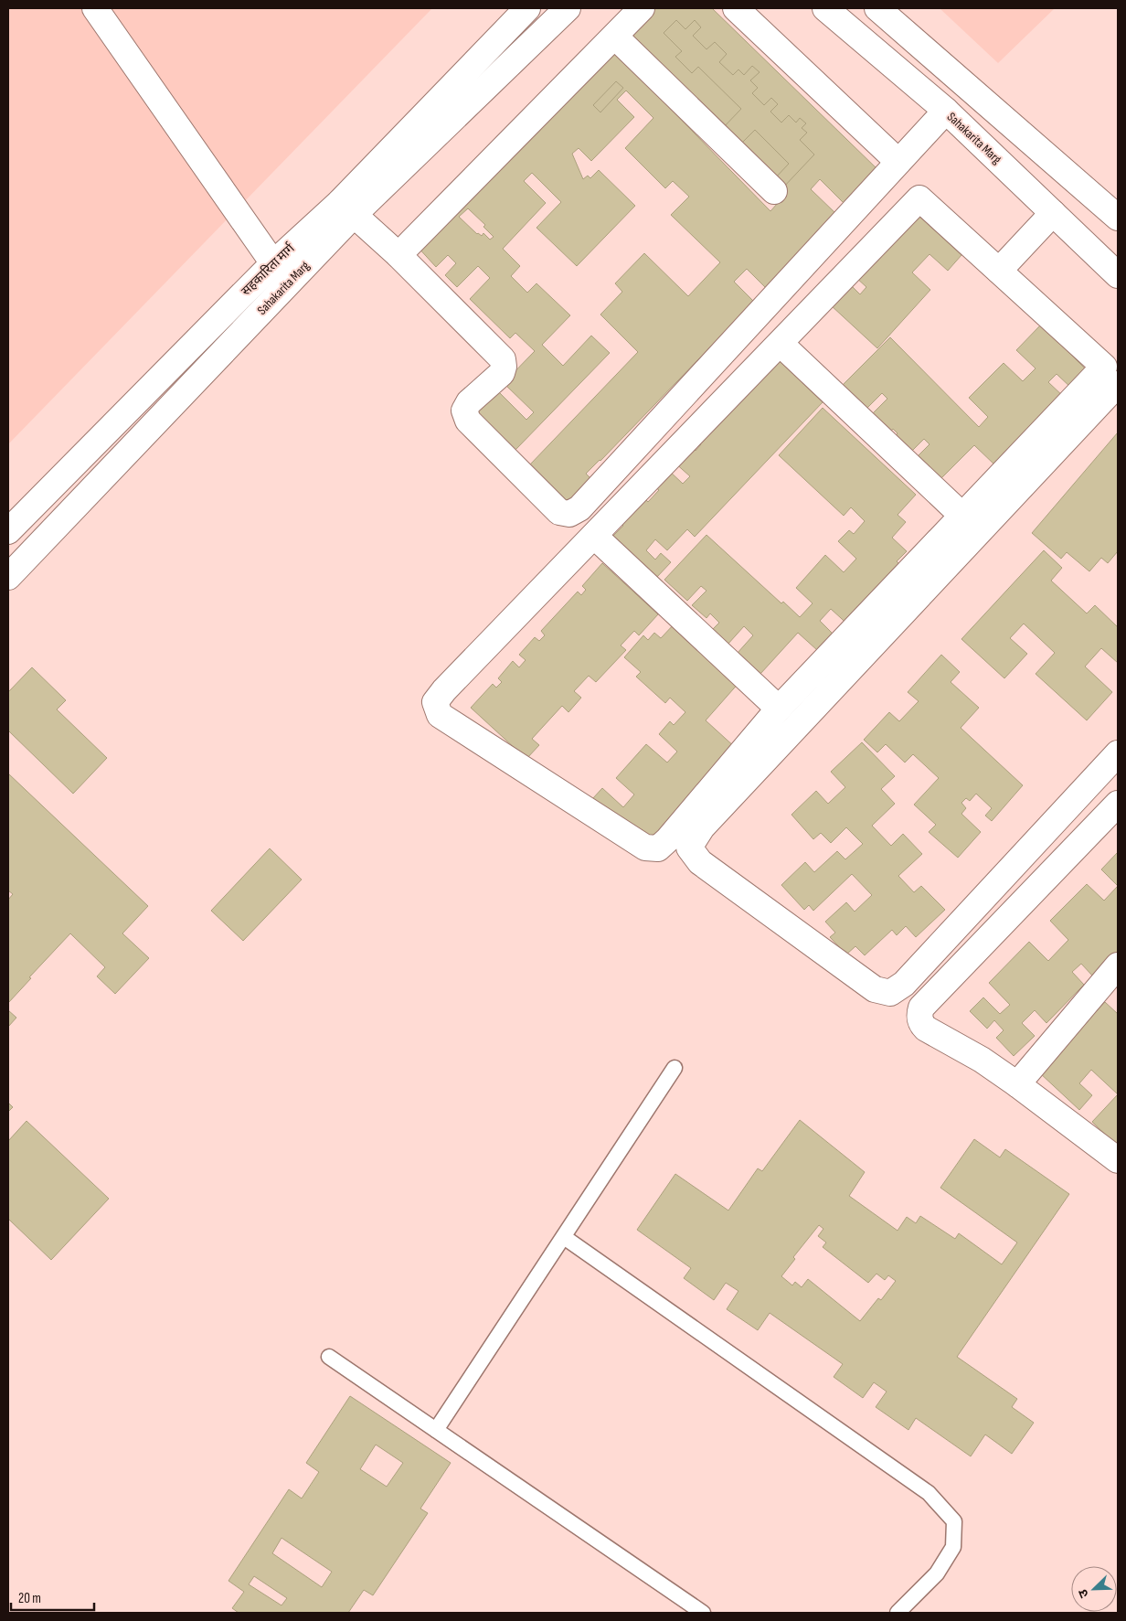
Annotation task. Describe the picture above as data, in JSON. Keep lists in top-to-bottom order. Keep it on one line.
{"streets":{"street":["Sahakarita Marg","सहकारिता मार्ग"]},"crossings":[["Sahakarita Marg","सहकारिता मार्ग"]],"scale_bar":"20 m","north":"bottom left"}
